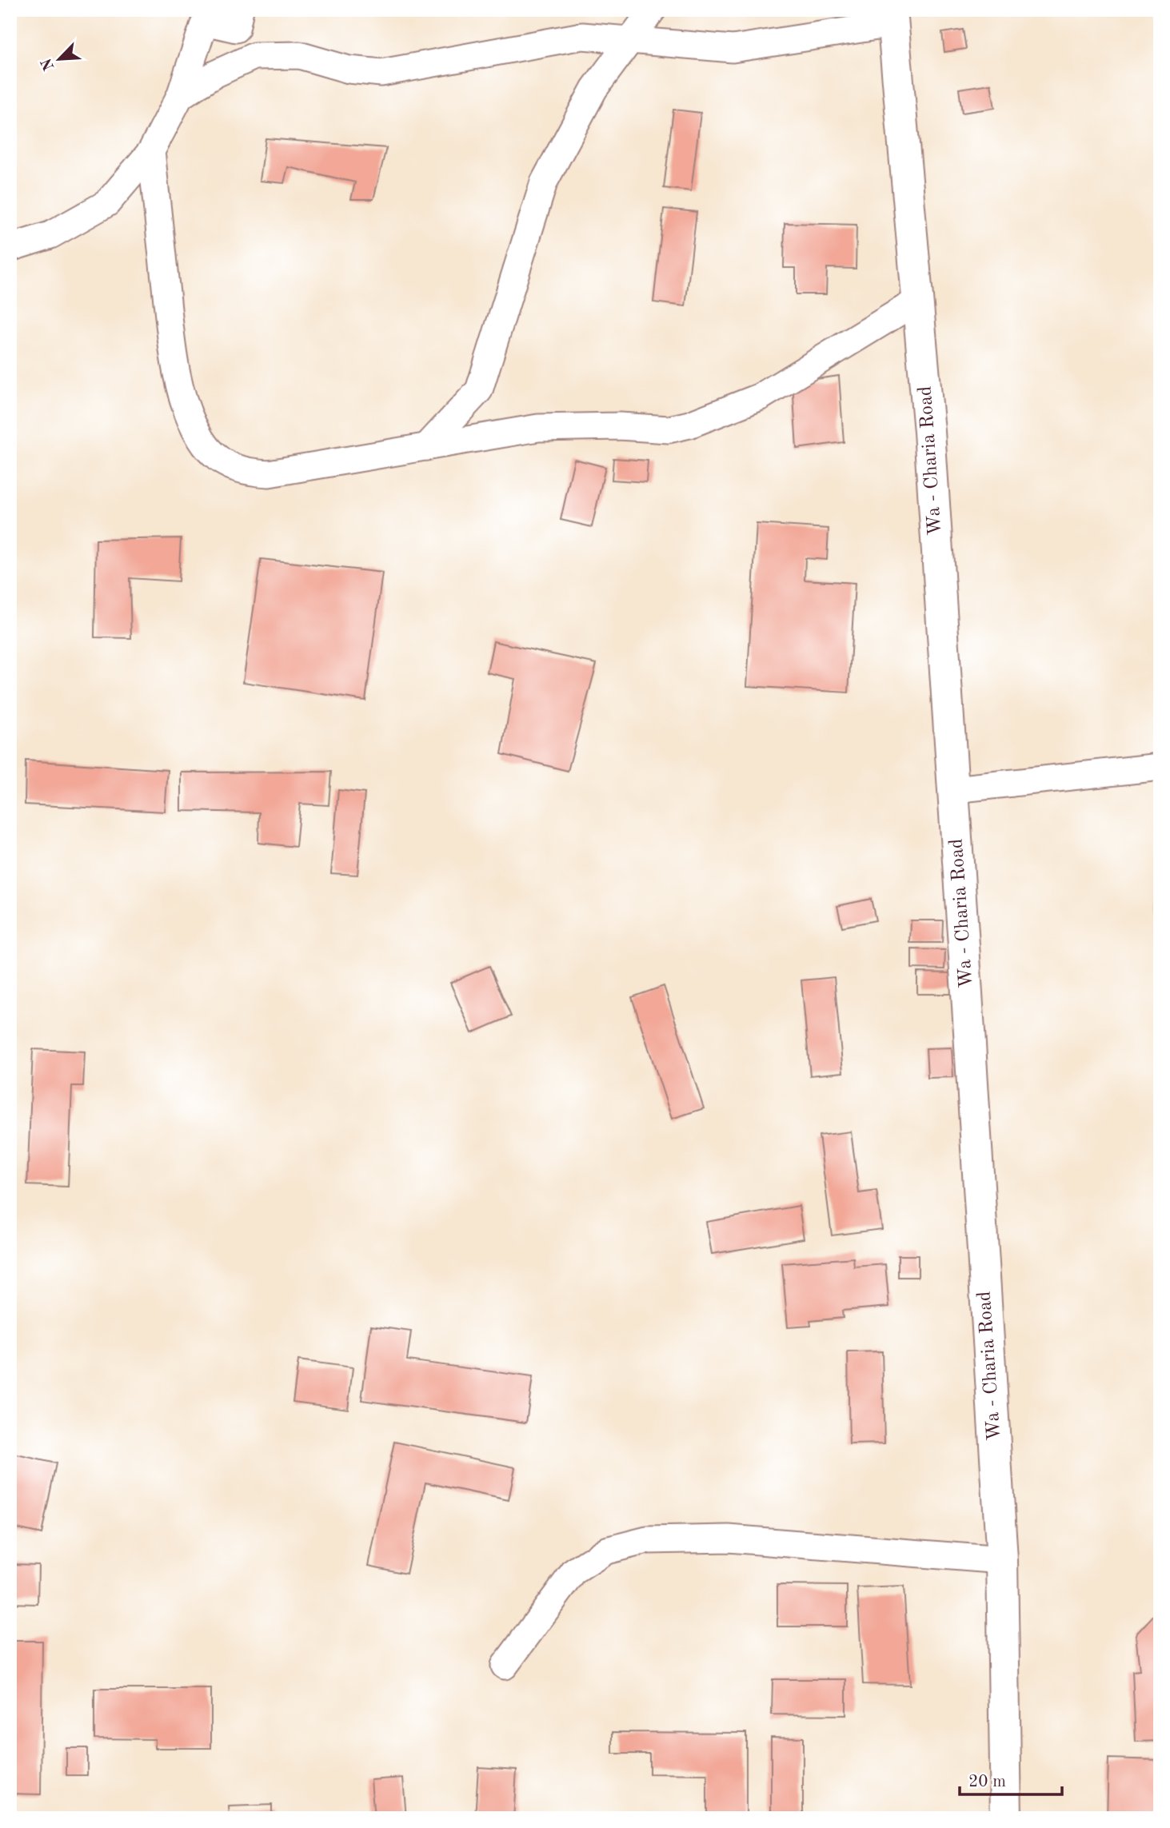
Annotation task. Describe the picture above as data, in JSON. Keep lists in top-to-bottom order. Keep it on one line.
{"streets":{"street":["Wa - Charia Road"]},"scale_bar":"20 m","north":"bottom left"}
